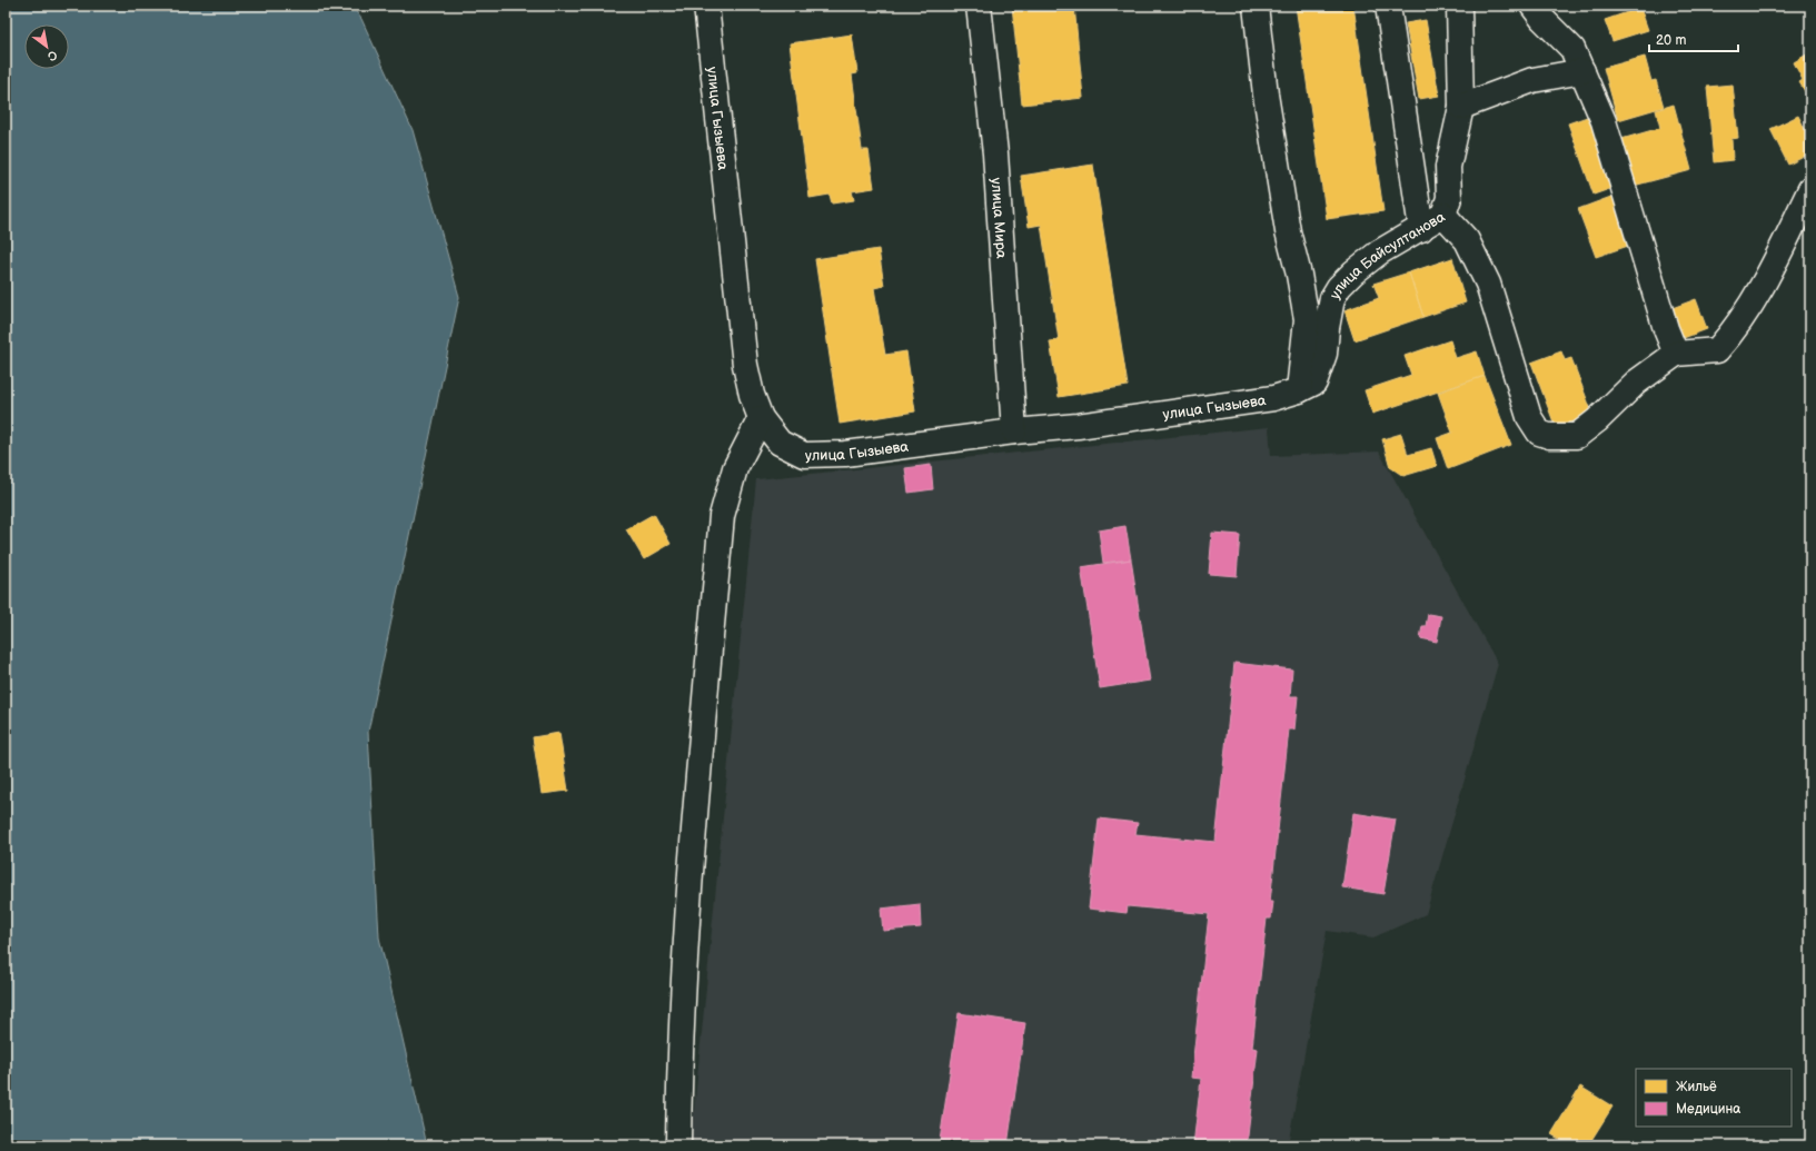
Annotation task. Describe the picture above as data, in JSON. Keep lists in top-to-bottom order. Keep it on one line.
{"streets":{"street":["улица Гызыева","улица Мира","улица Байсултанова"]},"crossings":[["улица Гызыева","улица Мира"],["улица Гызыева","улица Байсултанова"]],"legend":["Жильё","Медицина"],"scale_bar":"20 m","north":"bottom right"}
